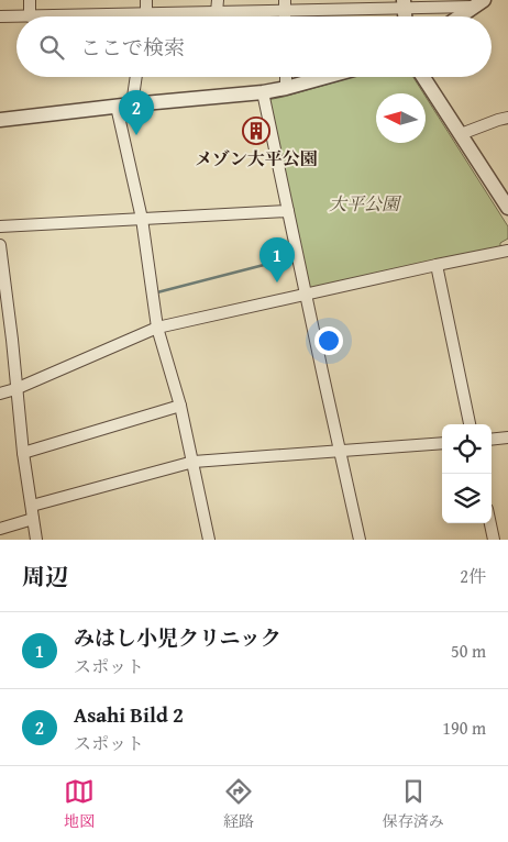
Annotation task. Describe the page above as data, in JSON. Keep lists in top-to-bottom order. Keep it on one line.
{"parks":["大平公園"],"places":{"building":["メゾン大平公園"]},"north":"left","page":{"search":"ここで検索","pins":["2","1"],"heading":["周辺","2件"],"list":[{"mark":"1","name":"みはし小児クリニック","note":"スポット","value":"50 m"},{"mark":"2","name":"Asahi Bild 2","note":"スポット","value":"190 m"}],"nav":["地図","経路","保存済み"]}}
